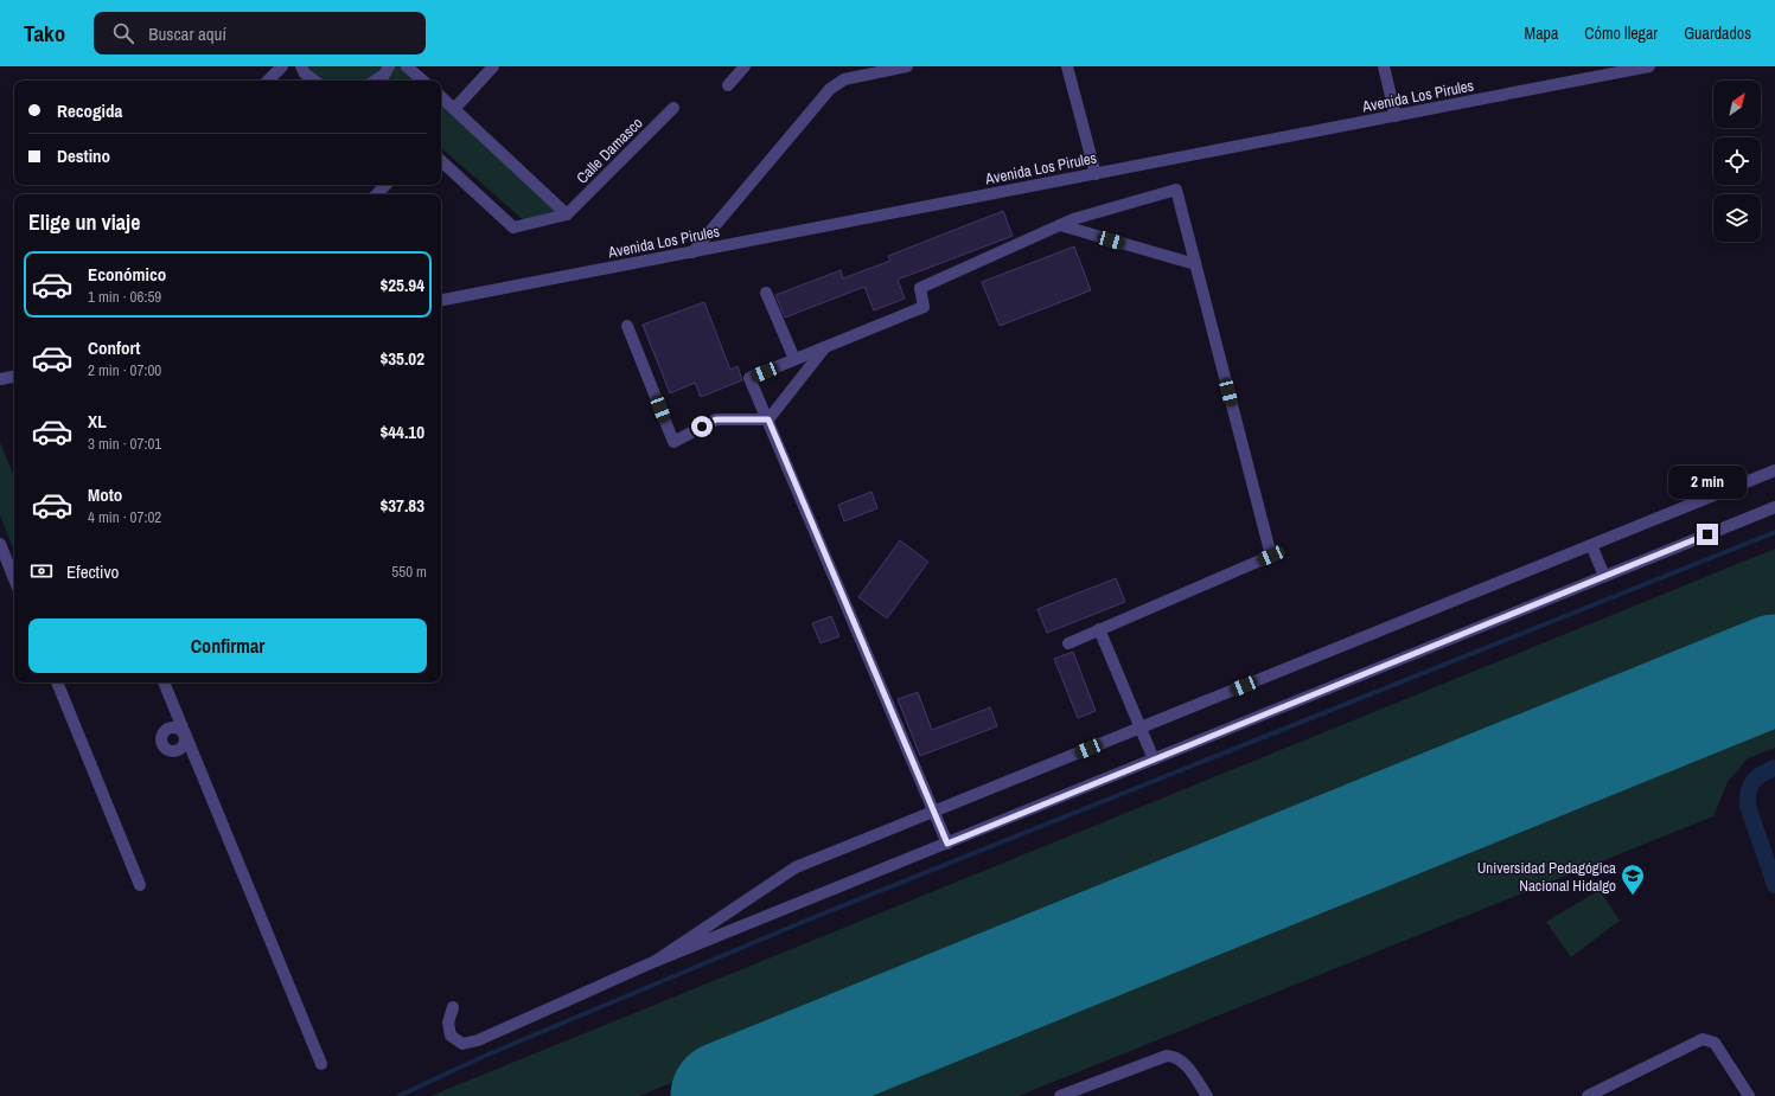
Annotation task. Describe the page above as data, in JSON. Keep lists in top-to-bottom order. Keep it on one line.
{"streets":{"street":["Avenida Los Pirules","Calle Damasco"]},"places":{"school or university":["Universidad Pedagógica Nacional Hidalgo"]},"north":"top right","page":{"header":"Tako","search":"Buscar aquí","nav":["Mapa","Cómo llegar","Guardados"],"banner":["Recogida","Destino"],"heading":"Elige un viaje","list":[{"name":"Económico","note":"1 min · 06:59","value":"$25.94"},{"name":"Confort","note":"2 min · 07:00","value":"$35.02"},{"name":"XL","note":"3 min · 07:01","value":"$44.10"},{"name":"Moto","note":"4 min · 07:02","value":"$37.83"}],"bubble":"2 min","pay":["Efectivo","550 m"],"buttons":"Confirmar"}}
